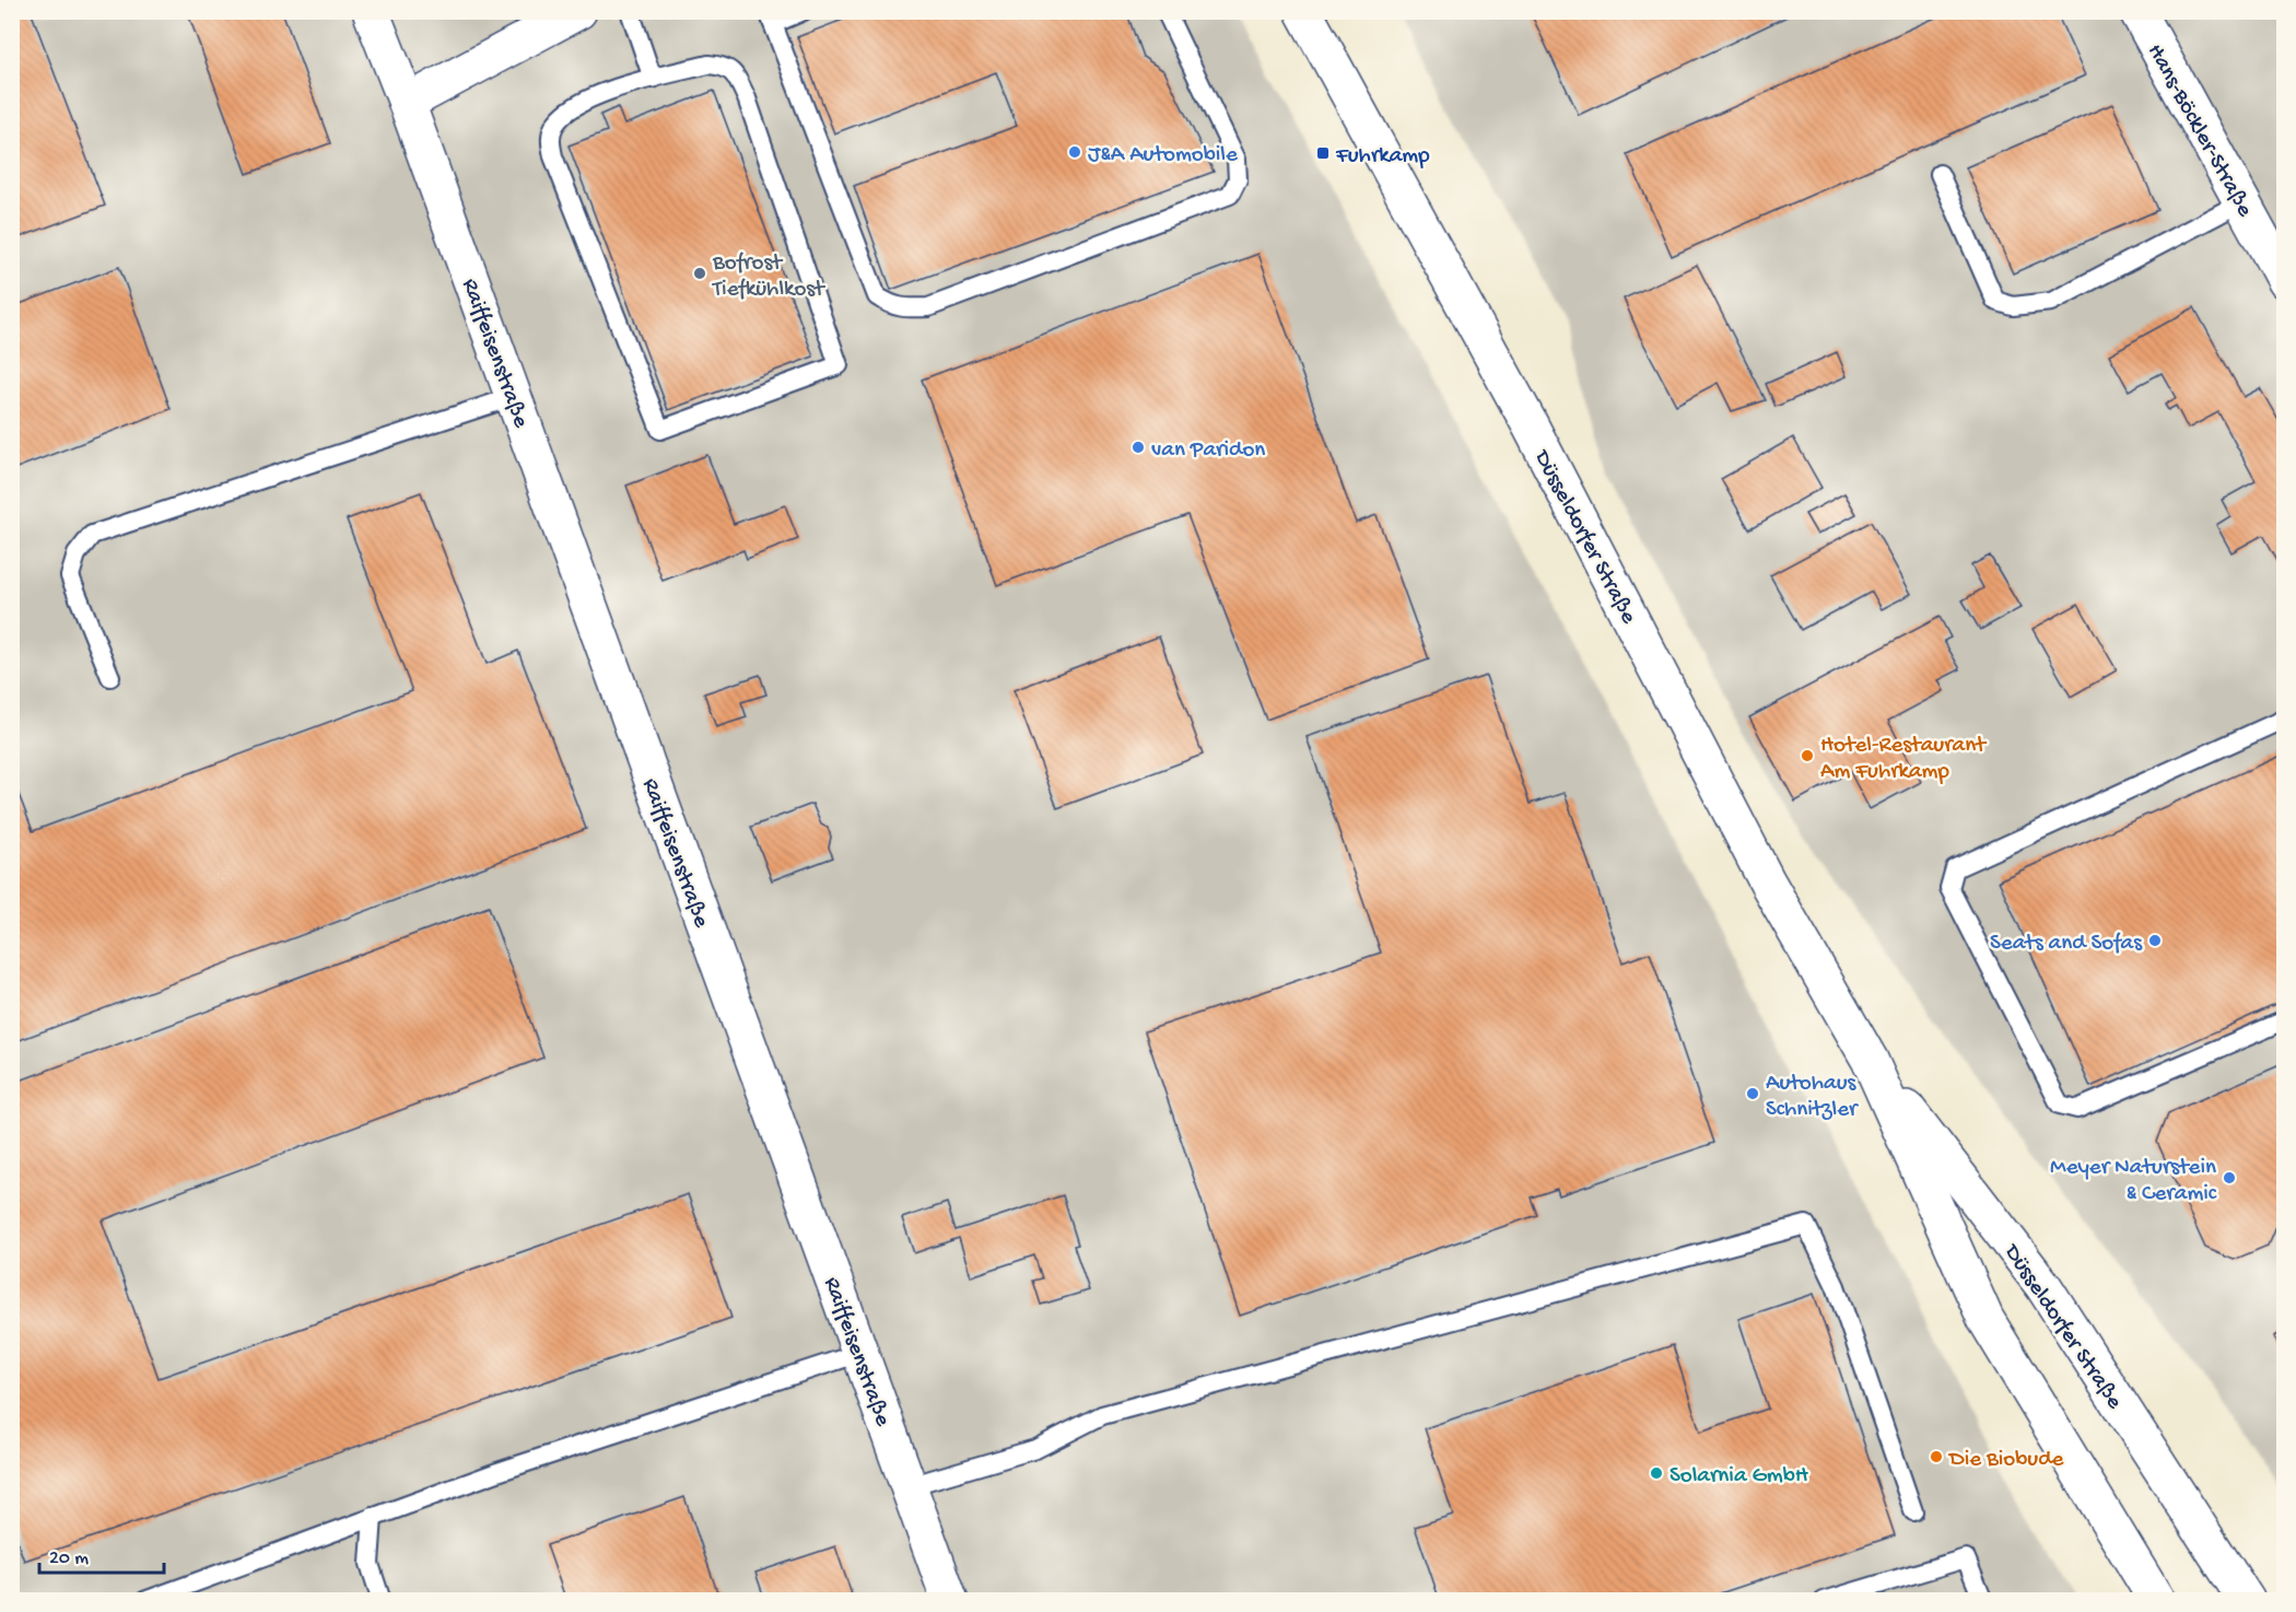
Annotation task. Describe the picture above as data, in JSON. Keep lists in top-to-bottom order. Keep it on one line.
{"streets":{"main road":["Hans-Böckler-Straße","Raiffeisenstraße","Düsseldorfer Straße"]},"places":{"other":["J&A Automobile","Bofrost Tiefkühlkost","van Paridon","Hotel-Restaurant Am Fuhrkamp","Seats and Sofas","Autohaus Schnitzler","Meyer Naturstein & Ceramic","Die Biobude","Solarnia GmbH"],"transit":["Fuhrkamp"]},"scale_bar":"20 m"}
